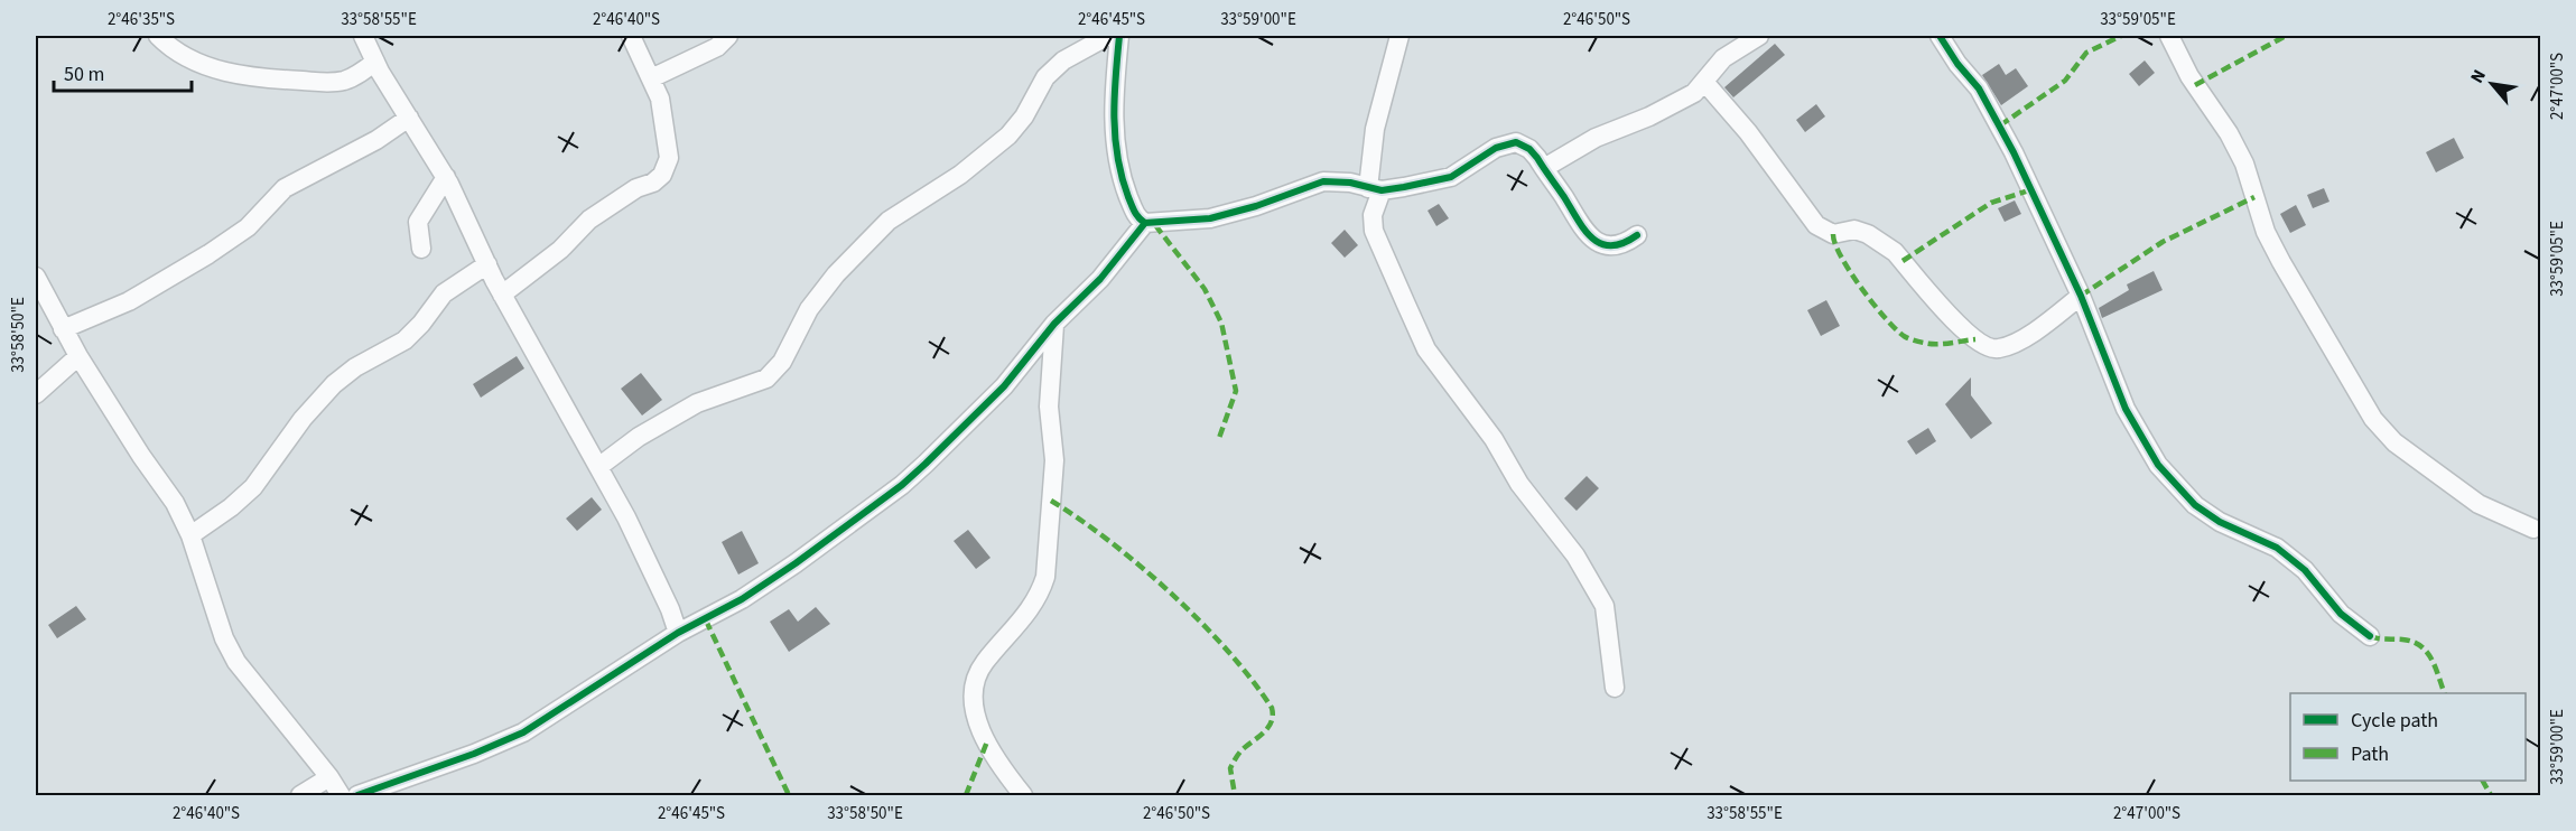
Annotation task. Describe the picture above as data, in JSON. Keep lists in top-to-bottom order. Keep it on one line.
{"legend":["Cycle path","Path"],"scale_bar":"50 m","north":"top left","coordinates":["2°46'35\"S","33°58'55\"E","2°46'40\"S","2°46'45\"S","33°59'00\"E","2°46'50\"S","33°59'05\"E","2°47'00\"S","33°58'50\"E"]}
